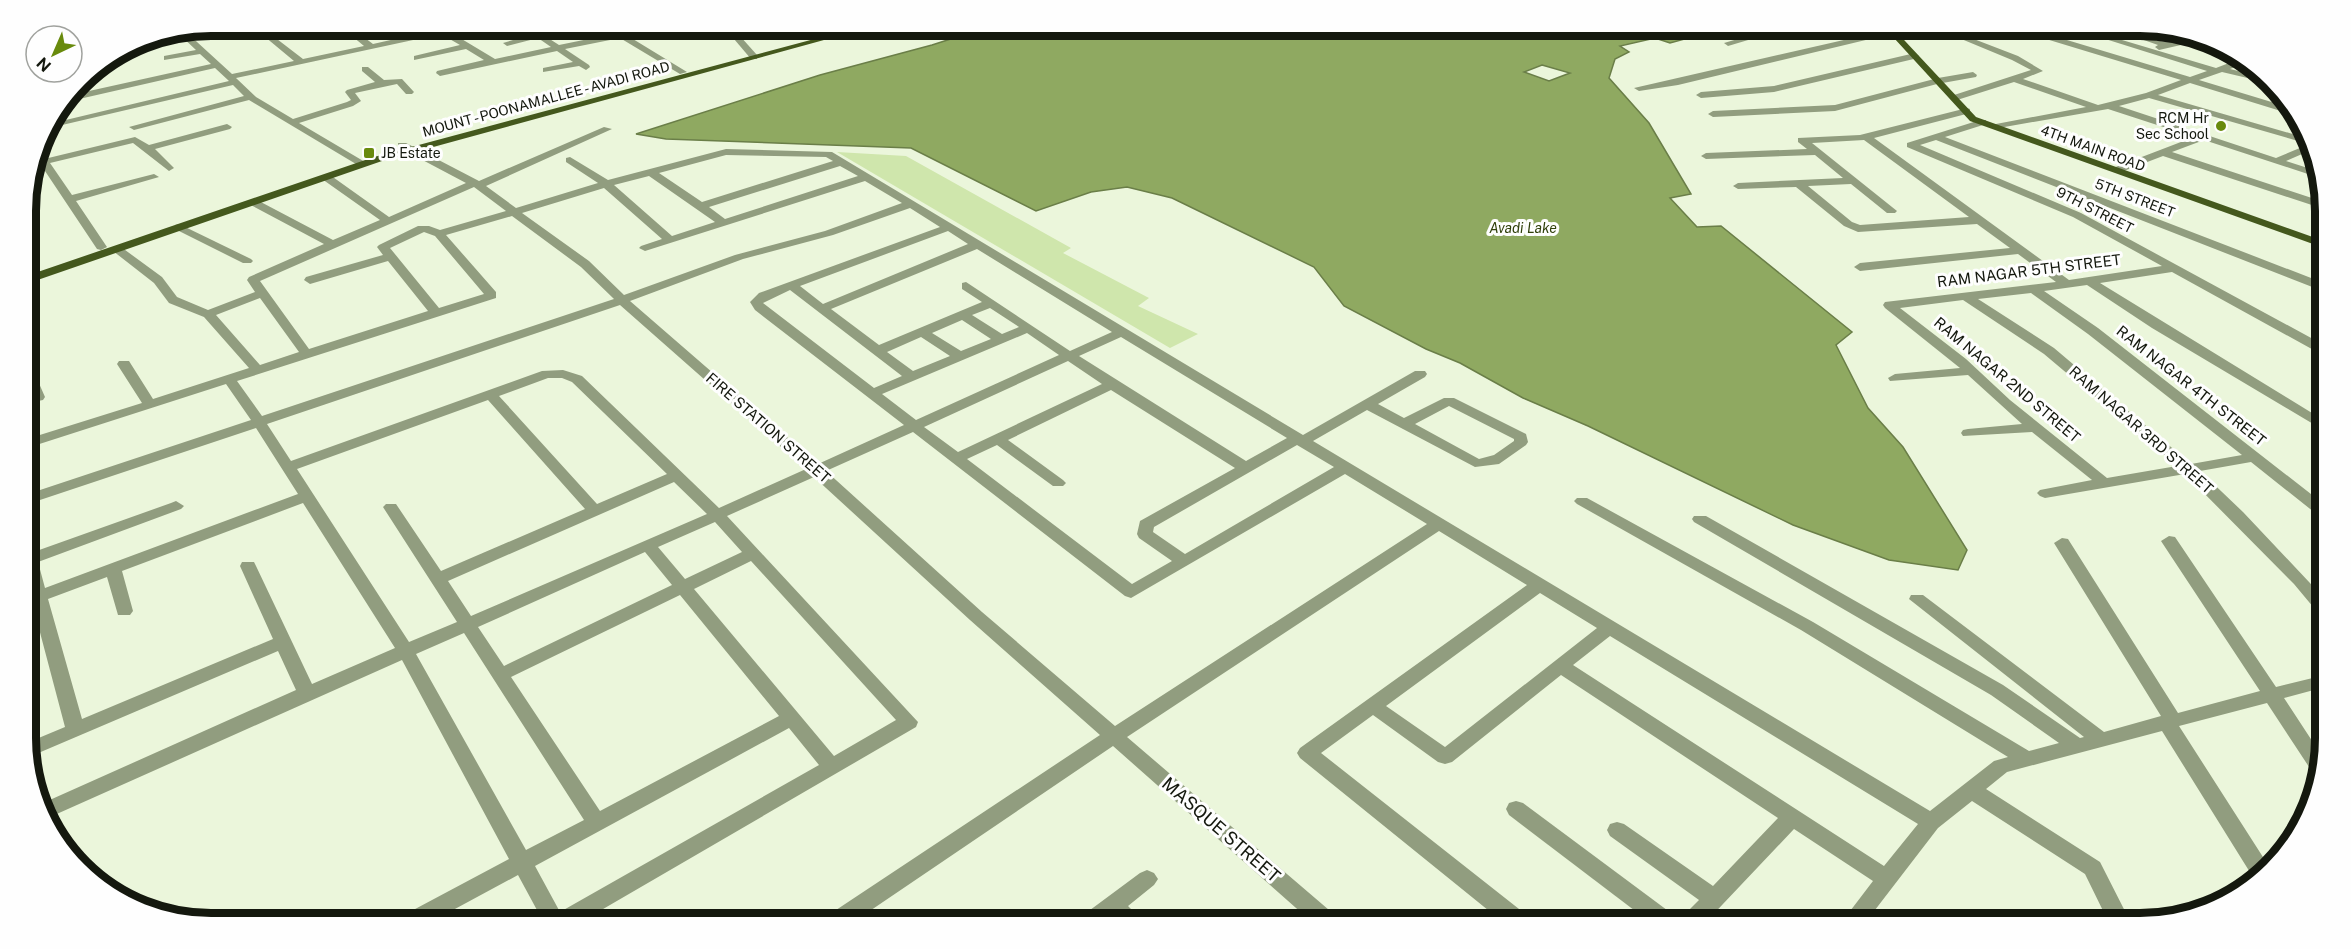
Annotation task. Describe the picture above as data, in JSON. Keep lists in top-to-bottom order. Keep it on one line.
{"streets":{"main road":["MOUNT - POONAMALLEE - AVADI ROAD","4TH MAIN ROAD"],"street":["5TH STREET","9TH STREET","RAM NAGAR 5TH STREET","RAM NAGAR 2ND STREET","RAM NAGAR 4TH STREET","FIRE STATION STREET","RAM NAGAR 3RD STREET","MASQUE STREET"]},"crossings":[["MOUNT - POONAMALLEE - AVADI ROAD","FIRE STATION STREET"],["4TH MAIN ROAD","9TH STREET"],["5TH STREET","9TH STREET"],["9TH STREET","RAM NAGAR 5TH STREET"],["RAM NAGAR 5TH STREET","RAM NAGAR 2ND STREET"],["RAM NAGAR 5TH STREET","RAM NAGAR 4TH STREET"],["RAM NAGAR 5TH STREET","RAM NAGAR 3RD STREET"],["FIRE STATION STREET","MASQUE STREET"]],"water":["Avadi Lake"],"places":{"other":["RCM Hr Sec School"],"transit":["JB Estate"]},"north":"bottom left"}
